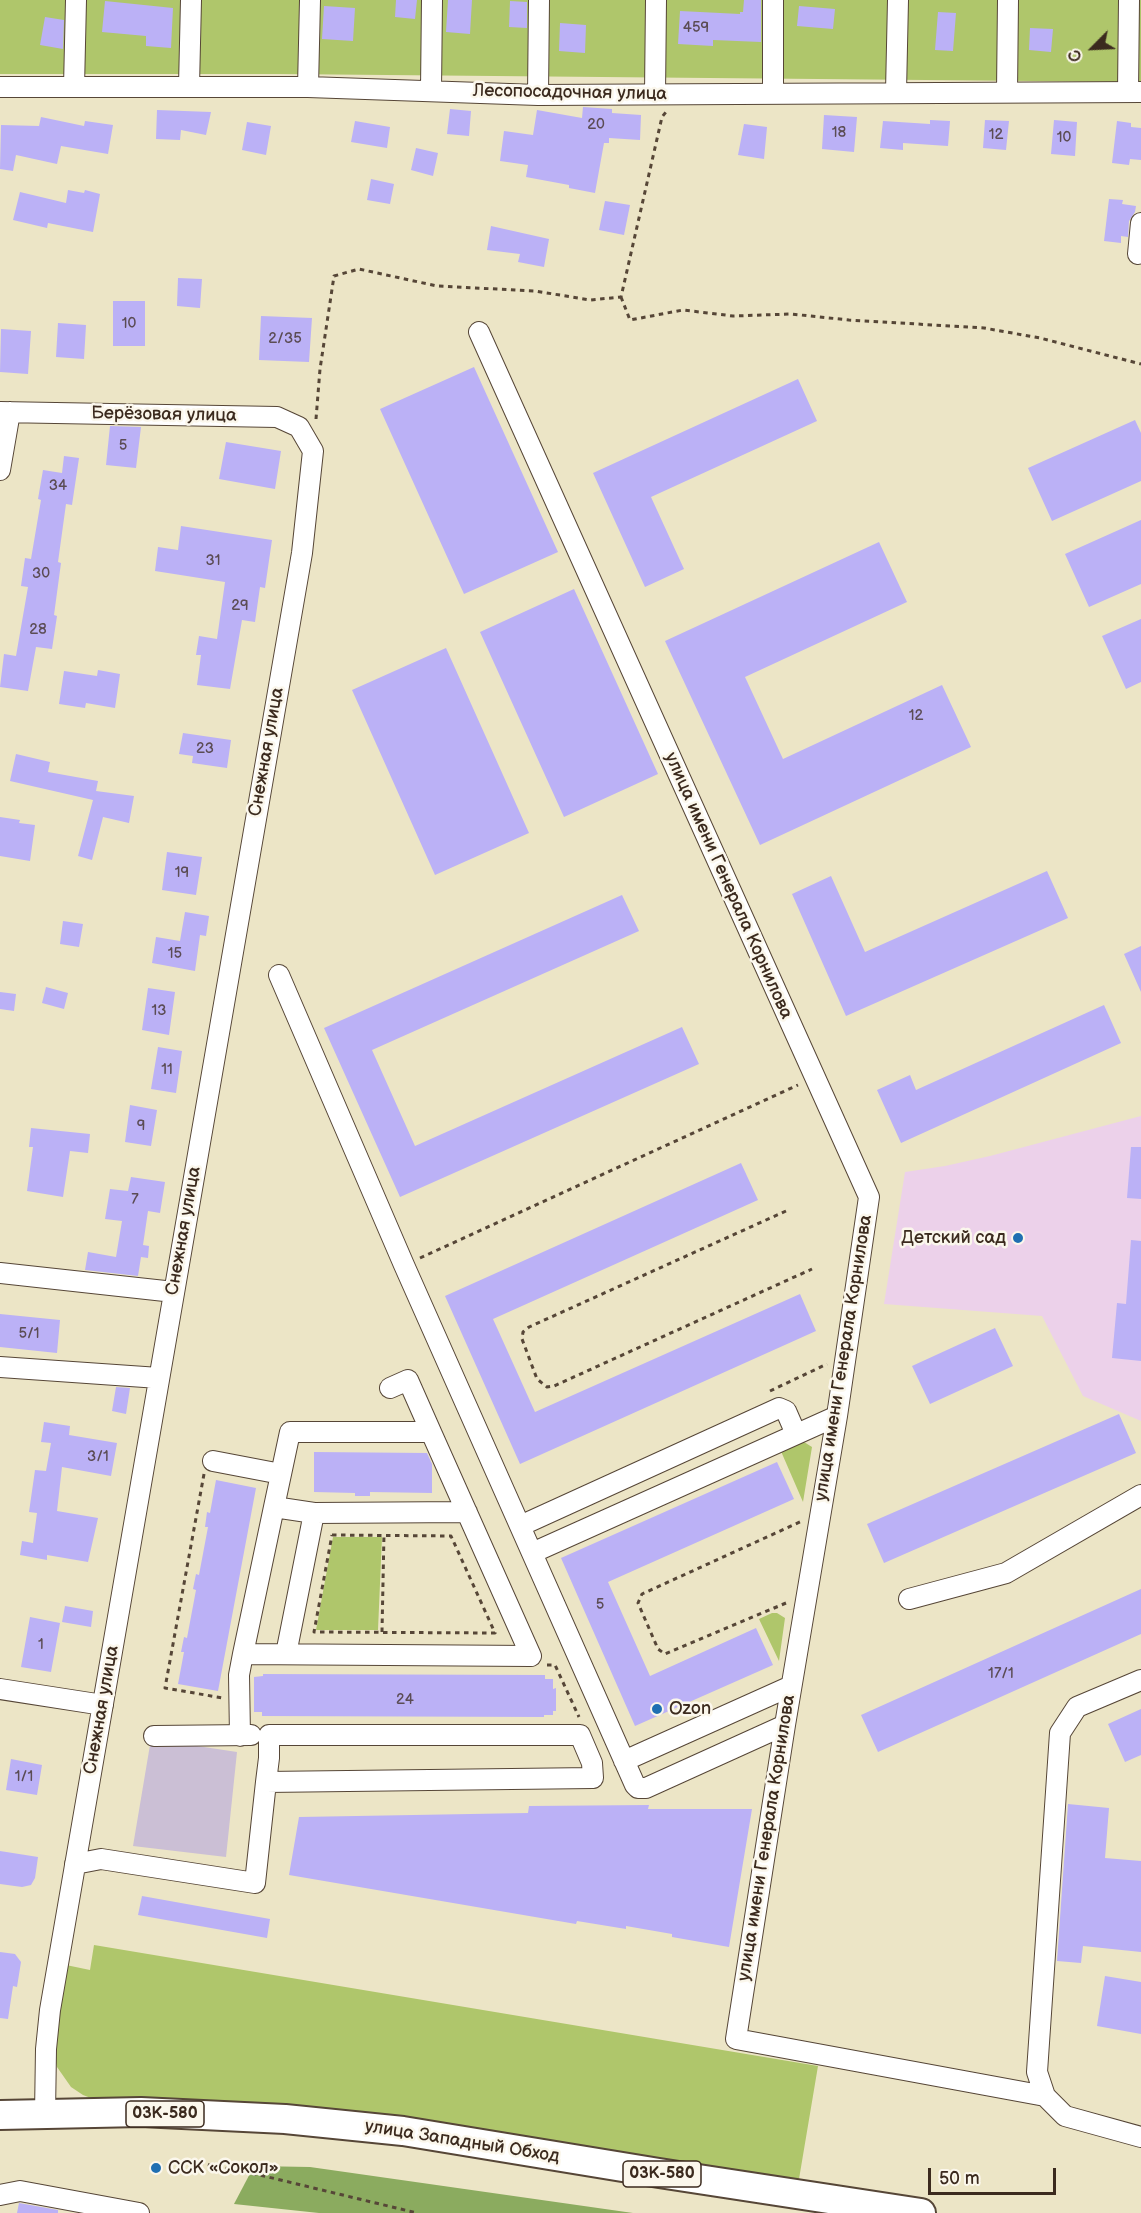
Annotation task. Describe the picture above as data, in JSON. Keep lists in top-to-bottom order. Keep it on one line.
{"streets":{"highway":["03К-580","улица Западный Обход"],"street":["Лесопосадочная улица","Берёзовая улица","Снежная улица","улица имени Генерала Корнилова"]},"crossings":[["Берёзовая улица","Снежная улица"],["Снежная улица","улица Западный Обход"]],"places":["Детский сад","Ozon","ССК «Сокол»"],"house_numbers":["459","20","18","12","10","10","2/35","5","34","31","30","29","28","12","23","19","15","13","11","9","7","5/1","3/1","5","1","17/1","24","1/1"],"scale_bar":"50 m","north":"bottom left"}
